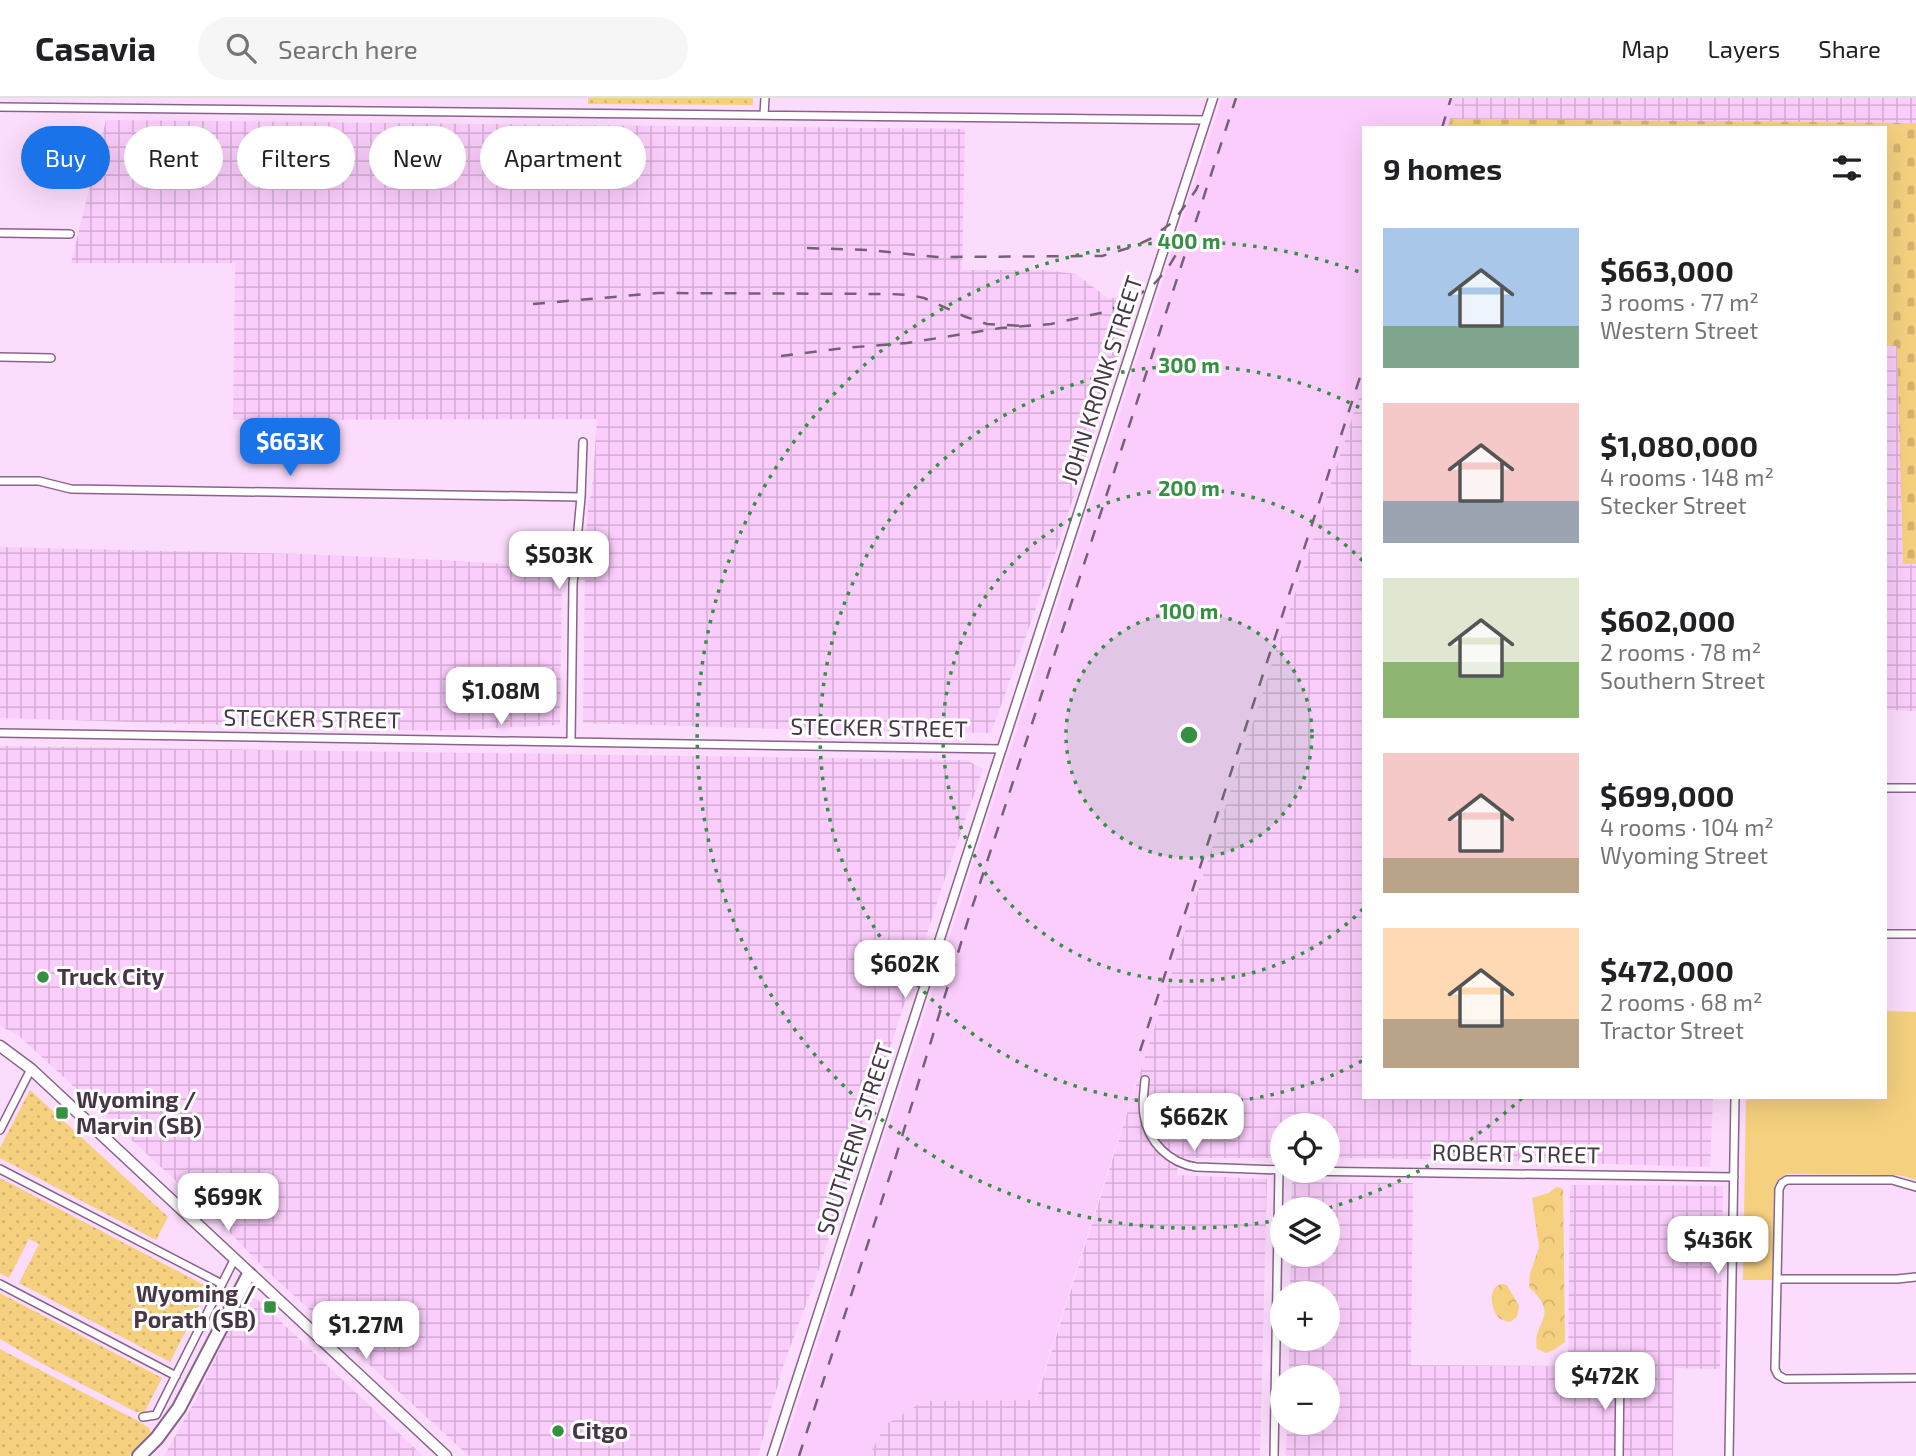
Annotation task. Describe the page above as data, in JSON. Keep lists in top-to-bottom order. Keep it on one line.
{"streets":{"street":["JOHN KRONK STREET","STECKER STREET","SOUTHERN STREET","ROBERT STREET"]},"crossings":[["JOHN KRONK STREET","SOUTHERN STREET"],["STECKER STREET","SOUTHERN STREET"]],"places":{"other":["Truck City","Citgo"],"transit":["Wyoming / Marvin (SB)","Wyoming / Porath (SB)"]},"page":{"header":"Casavia","search":"Search here","nav":["Map","Layers","Share"],"chip":["Buy","Rent","Filters","New","Apartment"],"heading":"9 homes","list":[{"name":"$663,000","note":"3 rooms · 77 m² · Western Street"},{"name":"$1,080,000","note":"4 rooms · 148 m² · Stecker Street"},{"name":"$602,000","note":"2 rooms · 78 m² · Southern Street"},{"name":"$699,000","note":"4 rooms · 104 m² · Wyoming Street"},{"name":"$472,000","note":"2 rooms · 68 m² · Tractor Street"}],"price":["$663K","$503K","$1.08M","$602K","$662K","$699K","$436K","$1.27M","$472K"],"map_buttons":["+","−"]},"rings":["400 m","300 m","200 m","100 m"]}
